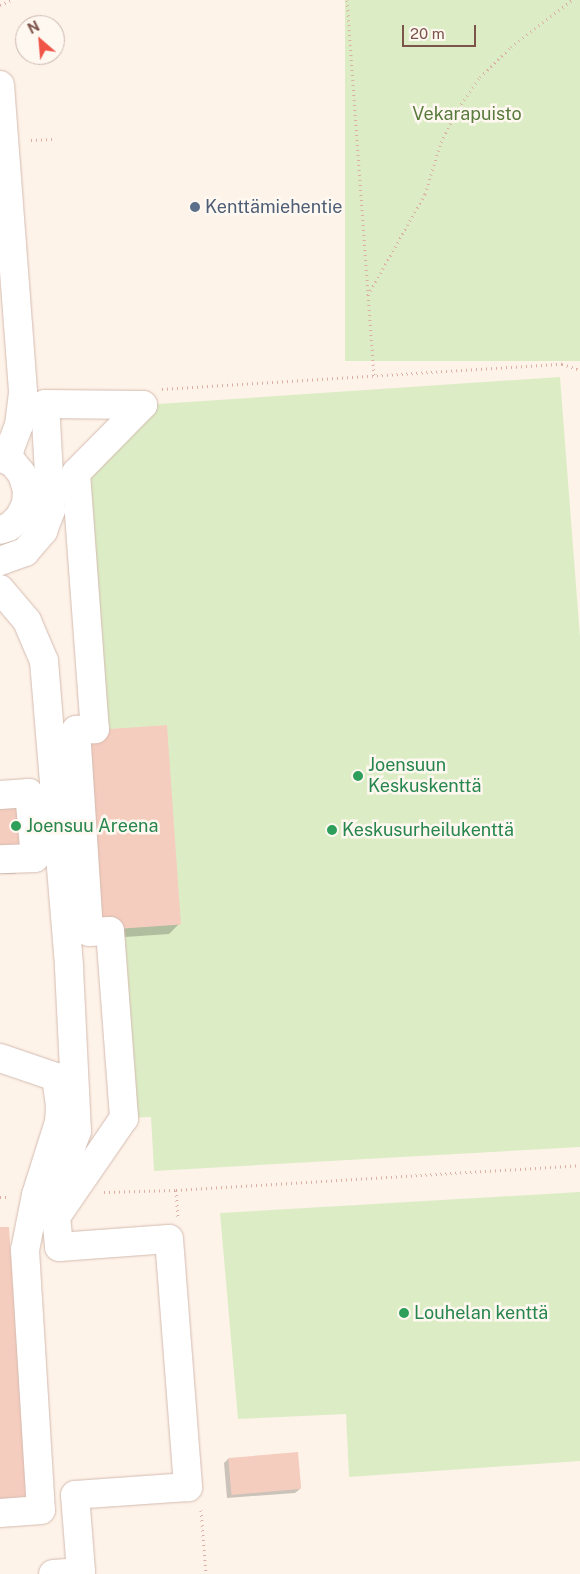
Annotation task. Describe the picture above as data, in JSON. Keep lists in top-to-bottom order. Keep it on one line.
{"parks":["Vekarapuisto"],"places":["Kenttämiehentie","Joensuun Keskuskenttä","Joensuu Areena","Keskusurheilukenttä","Louhelan kenttä"],"scale_bar":"20 m","north":"top left"}
